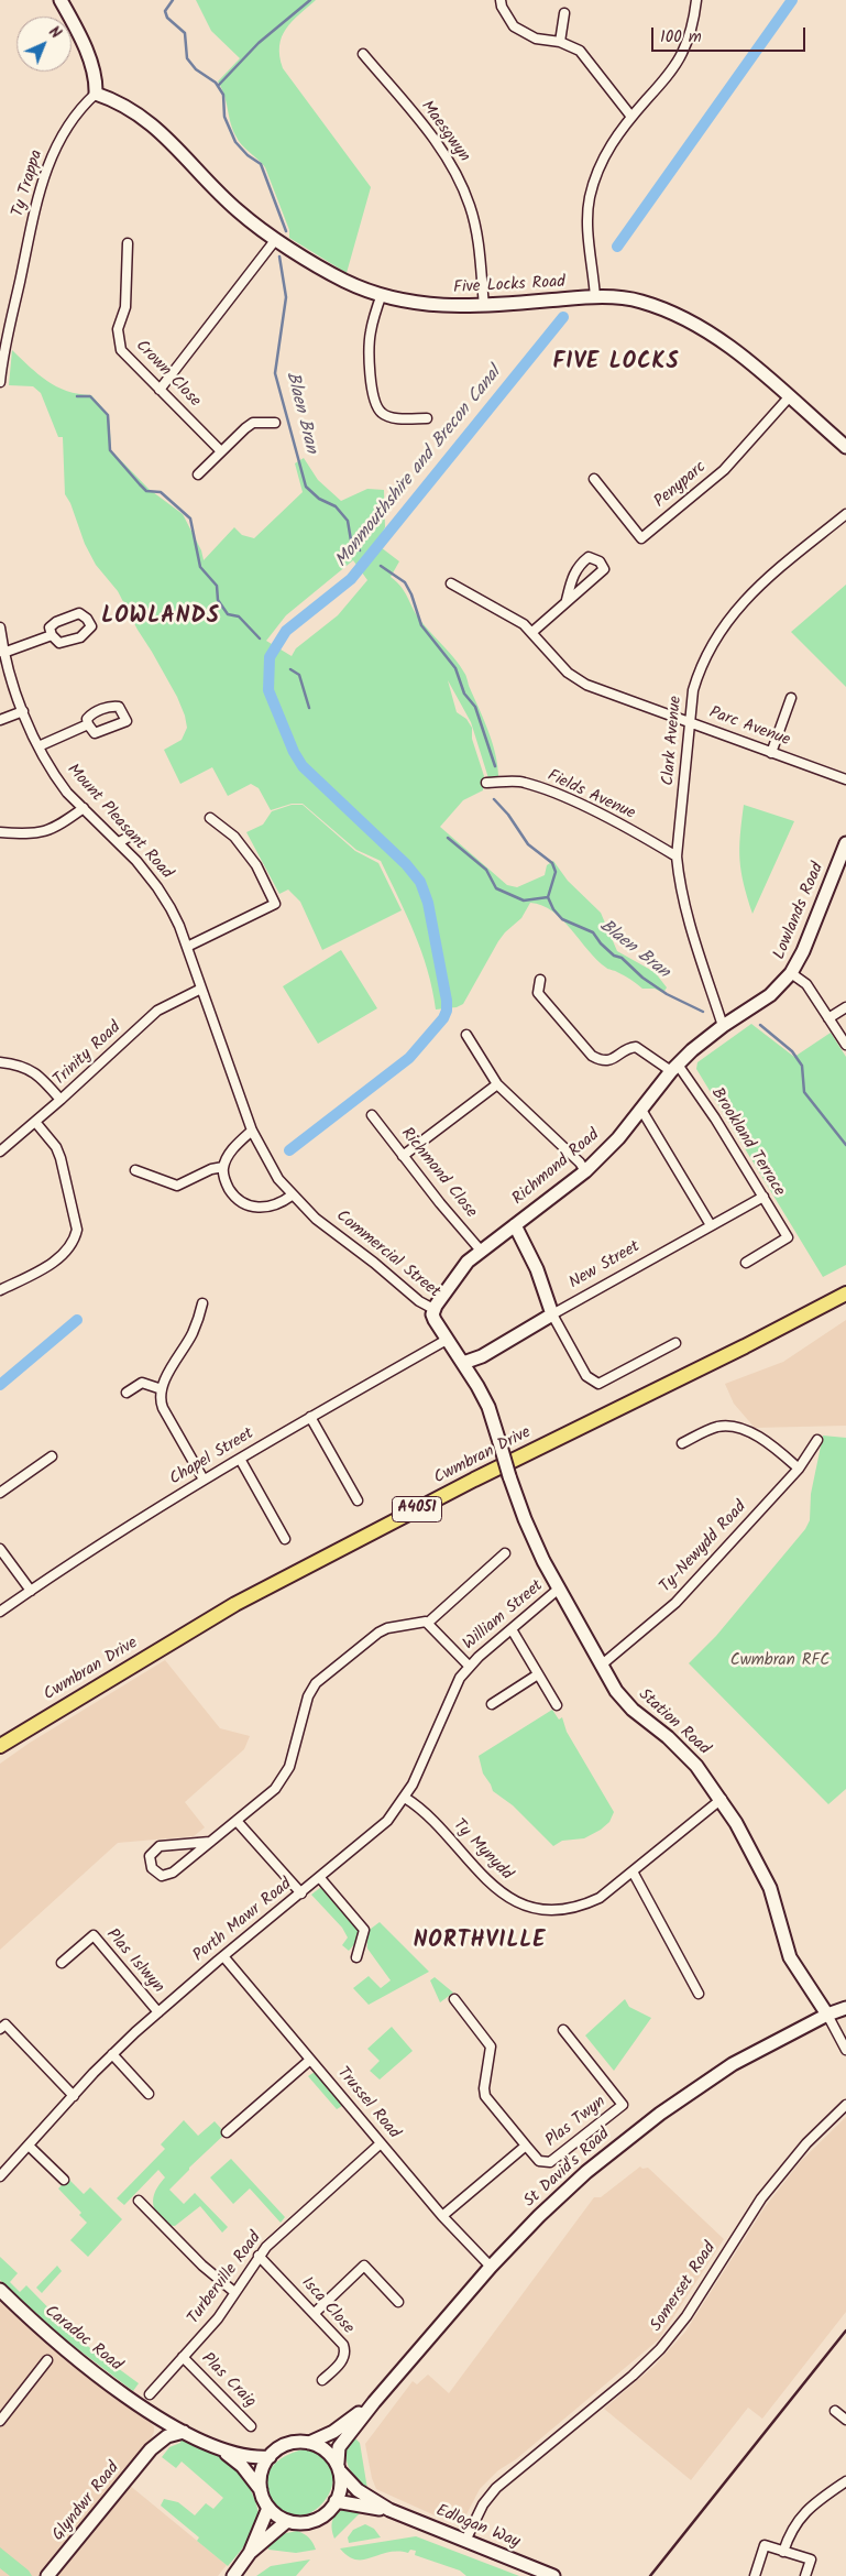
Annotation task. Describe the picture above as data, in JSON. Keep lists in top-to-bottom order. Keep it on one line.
{"streets":{"main road":["Cwmbran Drive","A4051"],"street":["Maesgwyn","Ty Trappa","Five Locks Road","Crown Close","Penyparc","Parc Avenue","Clark Avenue","Fields Avenue","Mount Pleasant Road","Lowlands Road","Trinity Road","Brookland Terrace","Richmond Road","Richmond Close","Commercial Street","New Street","Chapel Street","Ty-Newydd Road","William Street","Station Road","Ty Mynydd","Porth Mawr Road","Plas Islwyn","Trussel Road","Plas Twyn","St David's Road","Turberville Road","Somerset Road","Isca Close","Caradoc Road","Plas Craig","Glyndwr Road","Edlogan Way"]},"crossings":[["Maesgwyn","Five Locks Road"],["Ty Trappa","Five Locks Road"],["Five Locks Road","Penyparc"],["Parc Avenue","Clark Avenue"],["Clark Avenue","Fields Avenue"],["Clark Avenue","Lowlands Road"],["Clark Avenue","Richmond Road"],["Mount Pleasant Road","Trinity Road"],["Mount Pleasant Road","Commercial Street"],["Lowlands Road","Richmond Road"],["Brookland Terrace","Richmond Road"],["Brookland Terrace","New Street"],["Richmond Road","Richmond Close"],["Richmond Road","Commercial Street"],["Commercial Street","New Street"],["Commercial Street","Chapel Street"],["Commercial Street","Station Road"],["Ty-Newydd Road","Station Road"],["William Street","Station Road"],["William Street","Porth Mawr Road"],["Station Road","Ty Mynydd"],["Station Road","St David's Road"],["Ty Mynydd","Porth Mawr Road"],["Porth Mawr Road","Plas Islwyn"],["Porth Mawr Road","Trussel Road"],["Trussel Road","St David's Road"],["Trussel Road","Turberville Road"],["St David's Road","Caradoc Road"],["St David's Road","Edlogan Way"],["Turberville Road","Isca Close"],["Turberville Road","Plas Craig"],["Somerset Road","Edlogan Way"],["Caradoc Road","Edlogan Way"]],"districts":["FIVE LOCKS","LOWLANDS","NORTHVILLE"],"water":["Blaen Bran","Monmouthshire and Brecon Canal"],"parks":["Cwmbran RFC"],"scale_bar":"100 m","north":"top right"}
